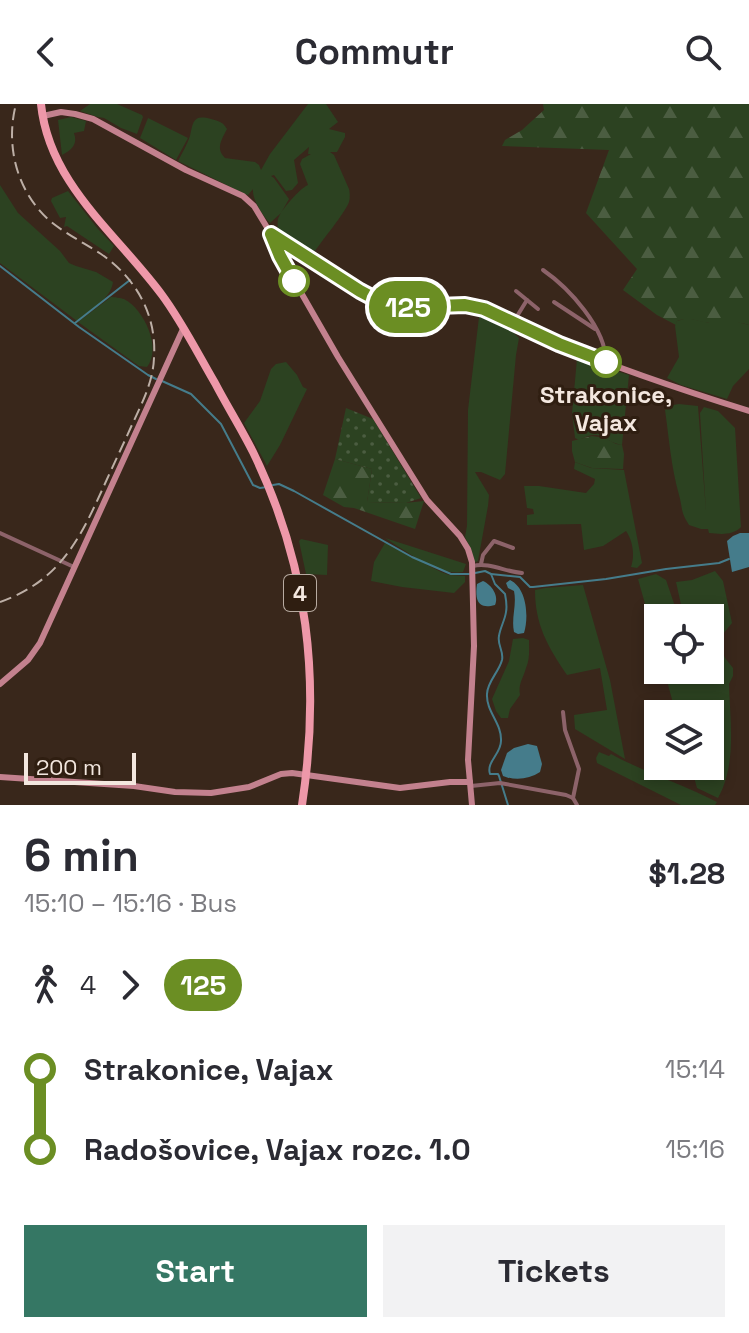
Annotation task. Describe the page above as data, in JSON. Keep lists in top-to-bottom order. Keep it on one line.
{"streets":{"main road":["4"]},"places":["Strakonice, Vajax"],"lines":["bus line 125"],"scale_bar":"200 m","page":{"header":"Commutr","on_map":"125","scale":"200 m","heading":["6 min","15:10 – 15:16 · Bus","$1.28"],"legs":["4","125"],"list":[{"name":"Strakonice, Vajax","value":"15:14"},{"name":"Radošovice, Vajax rozc. 1.0","value":"15:16"}],"buttons":["Start","Tickets"]}}
